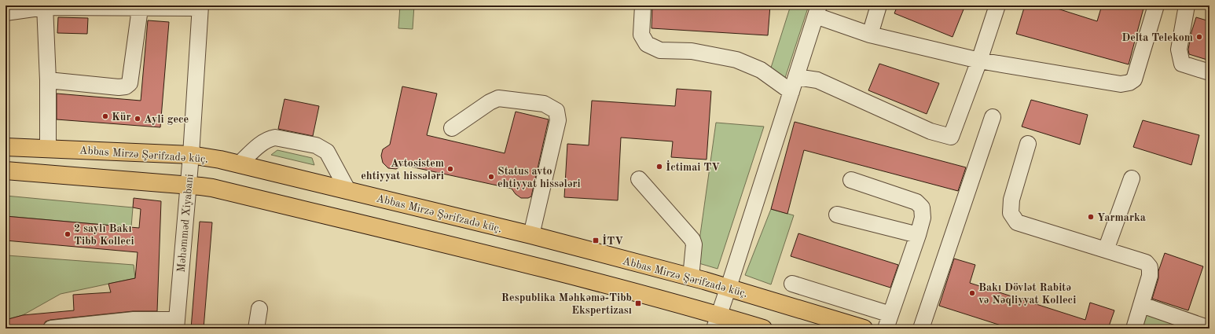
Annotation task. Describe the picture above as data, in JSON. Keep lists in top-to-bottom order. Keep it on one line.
{"streets":{"main road":["Abbas Mirzə Şərifzadə küç."],"street":["Məhəmməd Xiyabani"]},"crossings":[["Abbas Mirzə Şərifzadə küç.","Məhəmməd Xiyabani"]],"places":{"other":["Delta Telekom","Kür","Ayli gece","İctimai TV","Avtosistem ehtiyyat hissələri","Status avto ehtiyyat hissələri","Yarmarka","2 saylı Bakı Tibb Kolleci","Bakı Dövlət Rabitə və Nəqliyyat Kolleci"],"transit":["İTV","Respublika Məhkəmə-Tibb Ekspertizası"]}}
